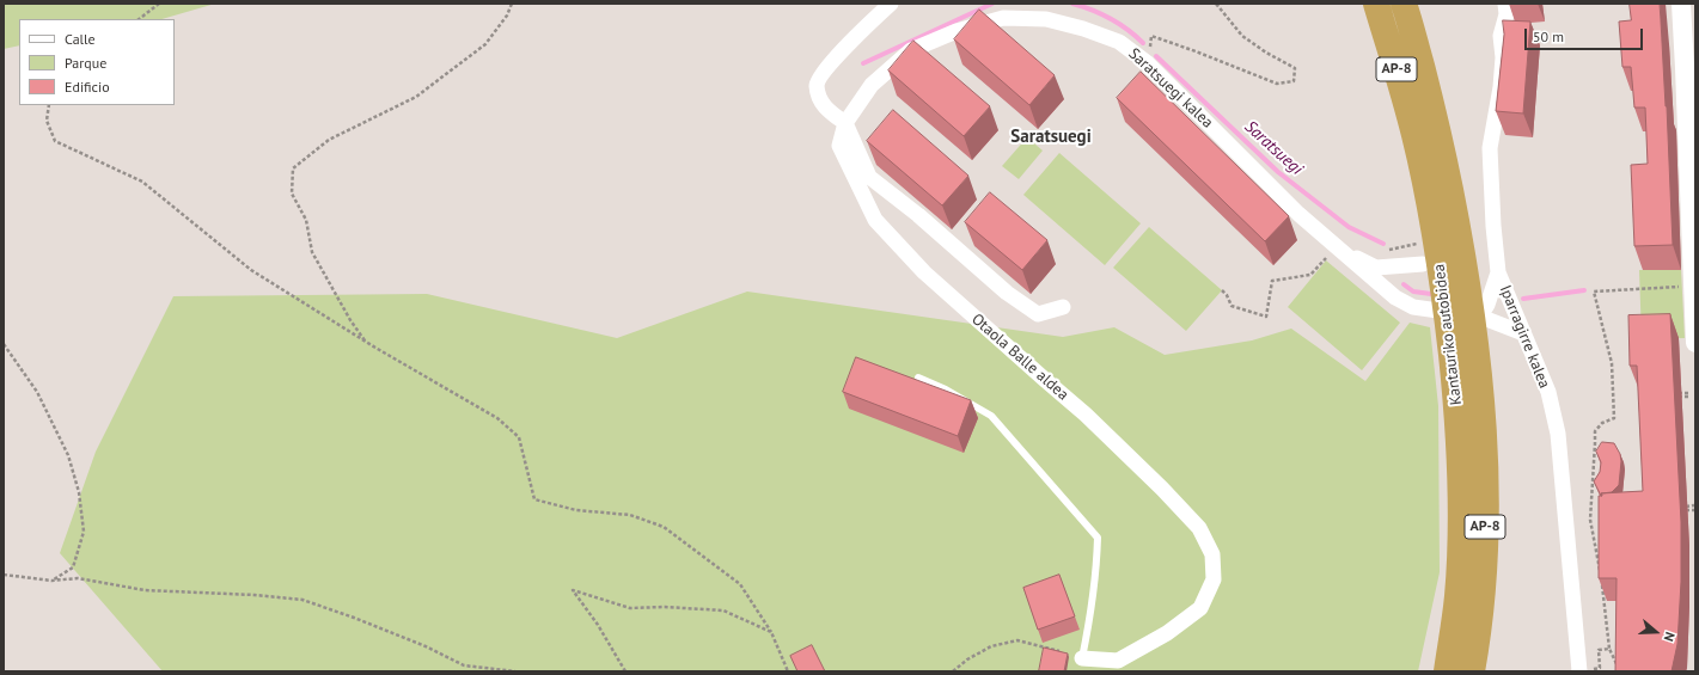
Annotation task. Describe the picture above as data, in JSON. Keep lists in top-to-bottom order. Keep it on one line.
{"streets":{"highway":["AP-8","Kantauriko autobidea"],"street":["Saratsuegi kalea","Iparragirre kalea","Otaola Balle aldea"]},"crossings":[["Saratsuegi kalea","Iparragirre kalea"],["Saratsuegi kalea","Otaola Balle aldea"]],"districts":["Saratsuegi"],"water":["Saratsuegi"],"legend":["Calle","Parque","Edificio"],"scale_bar":"50 m","north":"right"}
